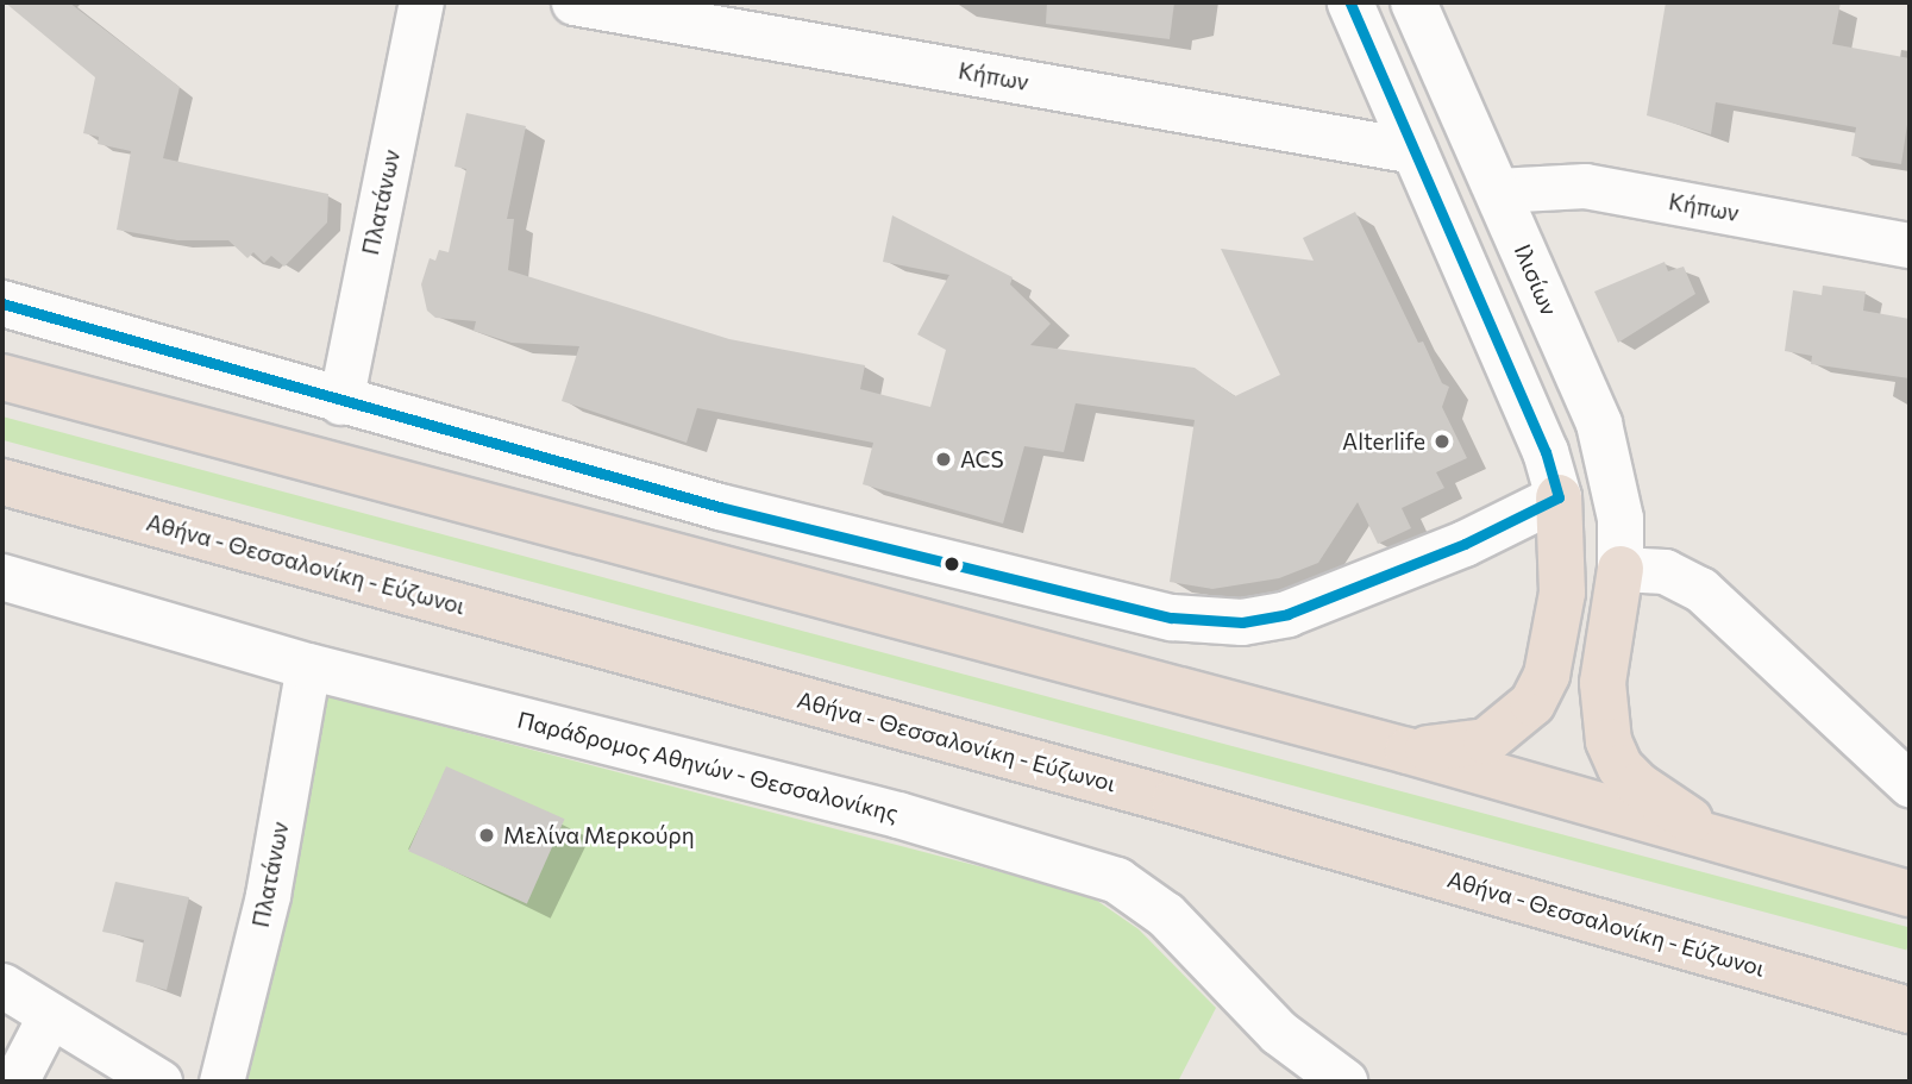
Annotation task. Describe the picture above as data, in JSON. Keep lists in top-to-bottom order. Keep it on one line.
{"streets":{"highway":["Αθήνα - Θεσσαλονίκη - Εύζωνοι"],"main road":["Ιλισίων","Παράδρομος Αθηνών - Θεσσαλονίκης"],"street":["Κήπων","Πλατάνων"]},"crossings":[["Κήπων","Ιλισίων"],["Πλατάνων","Παράδρομος Αθηνών - Θεσσαλονίκης"]],"places":["Alterlife","ACS","Μελίνα Μερκούρη"]}
